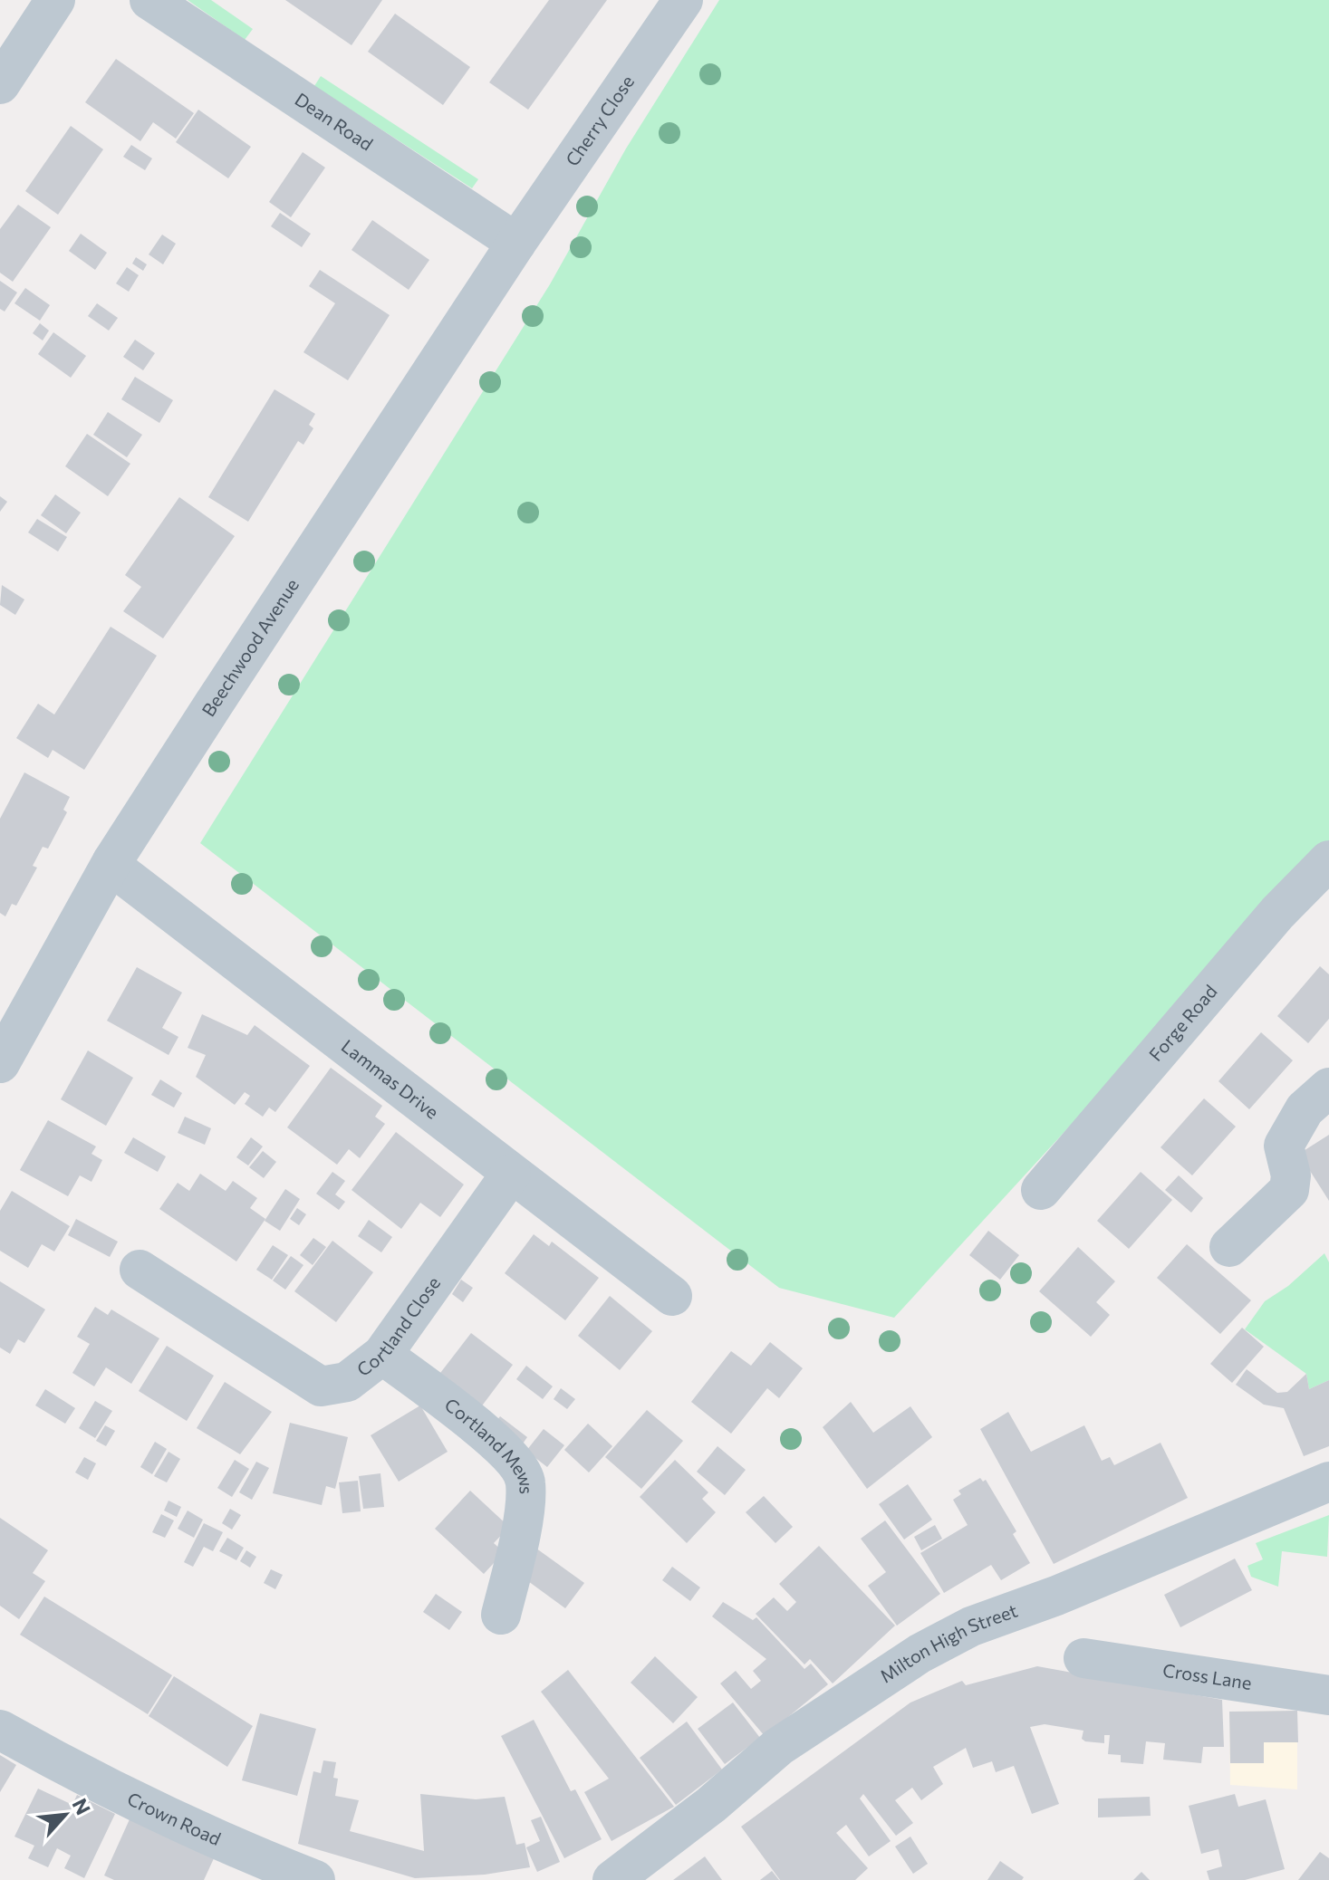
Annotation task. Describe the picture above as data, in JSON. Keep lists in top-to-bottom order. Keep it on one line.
{"streets":{"street":["Dean Road","Cherry Close","Beechwood Avenue","Forge Road","Lammas Drive","Cortland Close","Cortland Mews","Milton High Street","Cross Lane","Crown Road"]},"crossings":[["Dean Road","Cherry Close"],["Dean Road","Beechwood Avenue"],["Cherry Close","Beechwood Avenue"],["Beechwood Avenue","Lammas Drive"],["Lammas Drive","Cortland Close"],["Cortland Close","Cortland Mews"]],"north":"top right"}
